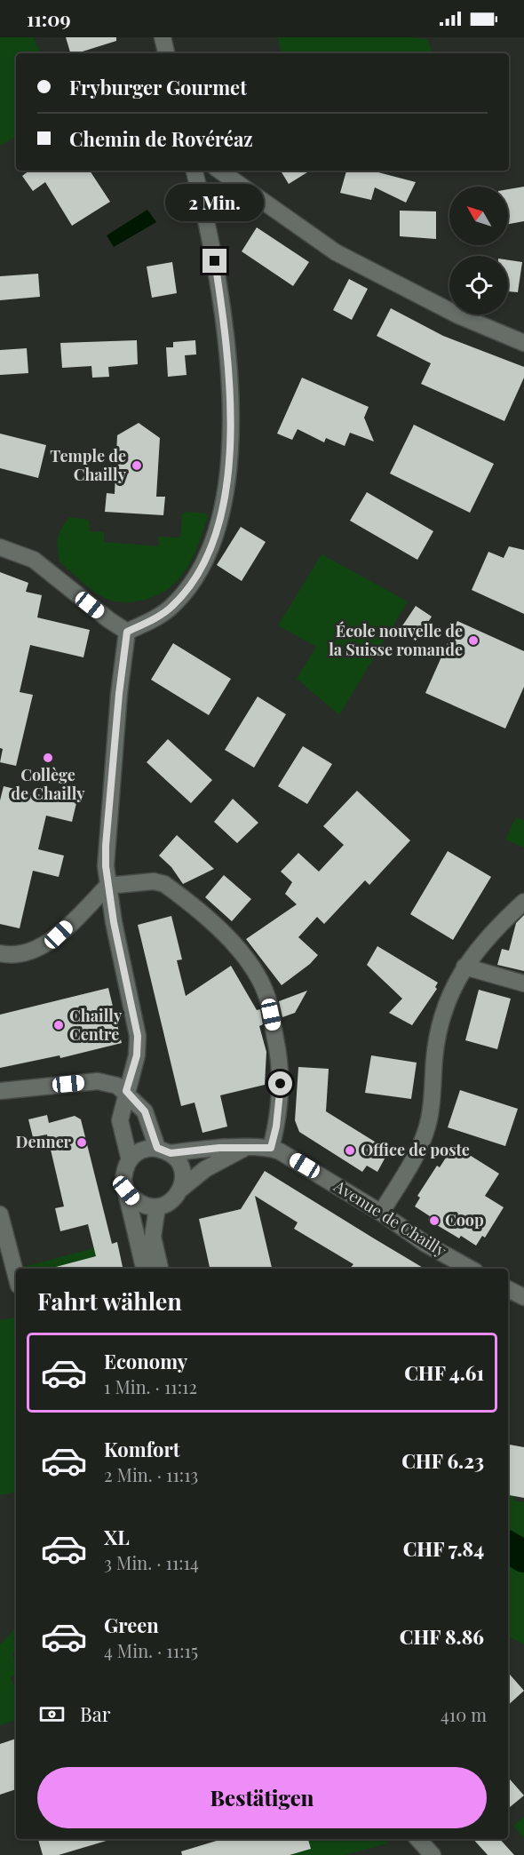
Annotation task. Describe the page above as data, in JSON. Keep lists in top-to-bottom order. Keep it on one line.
{"streets":{"street":["Avenue de Chailly"]},"places":["Temple de Chailly","École nouvelle de la Suisse romande","Collège de Chailly","Chailly Centre","Denner","Office de poste","Coop"],"north":"top left","page":{"status":"11:09","banner":["Fryburger Gourmet","Chemin de Rovéréaz"],"bubble":"2 Min.","heading":"Fahrt wählen","list":[{"name":"Economy","note":"1 Min. · 11:12","value":"CHF 4.61"},{"name":"Komfort","note":"2 Min. · 11:13","value":"CHF 6.23"},{"name":"XL","note":"3 Min. · 11:14","value":"CHF 7.84"},{"name":"Green","note":"4 Min. · 11:15","value":"CHF 8.86"}],"pay":["Bar","410 m"],"buttons":"Bestätigen"}}
